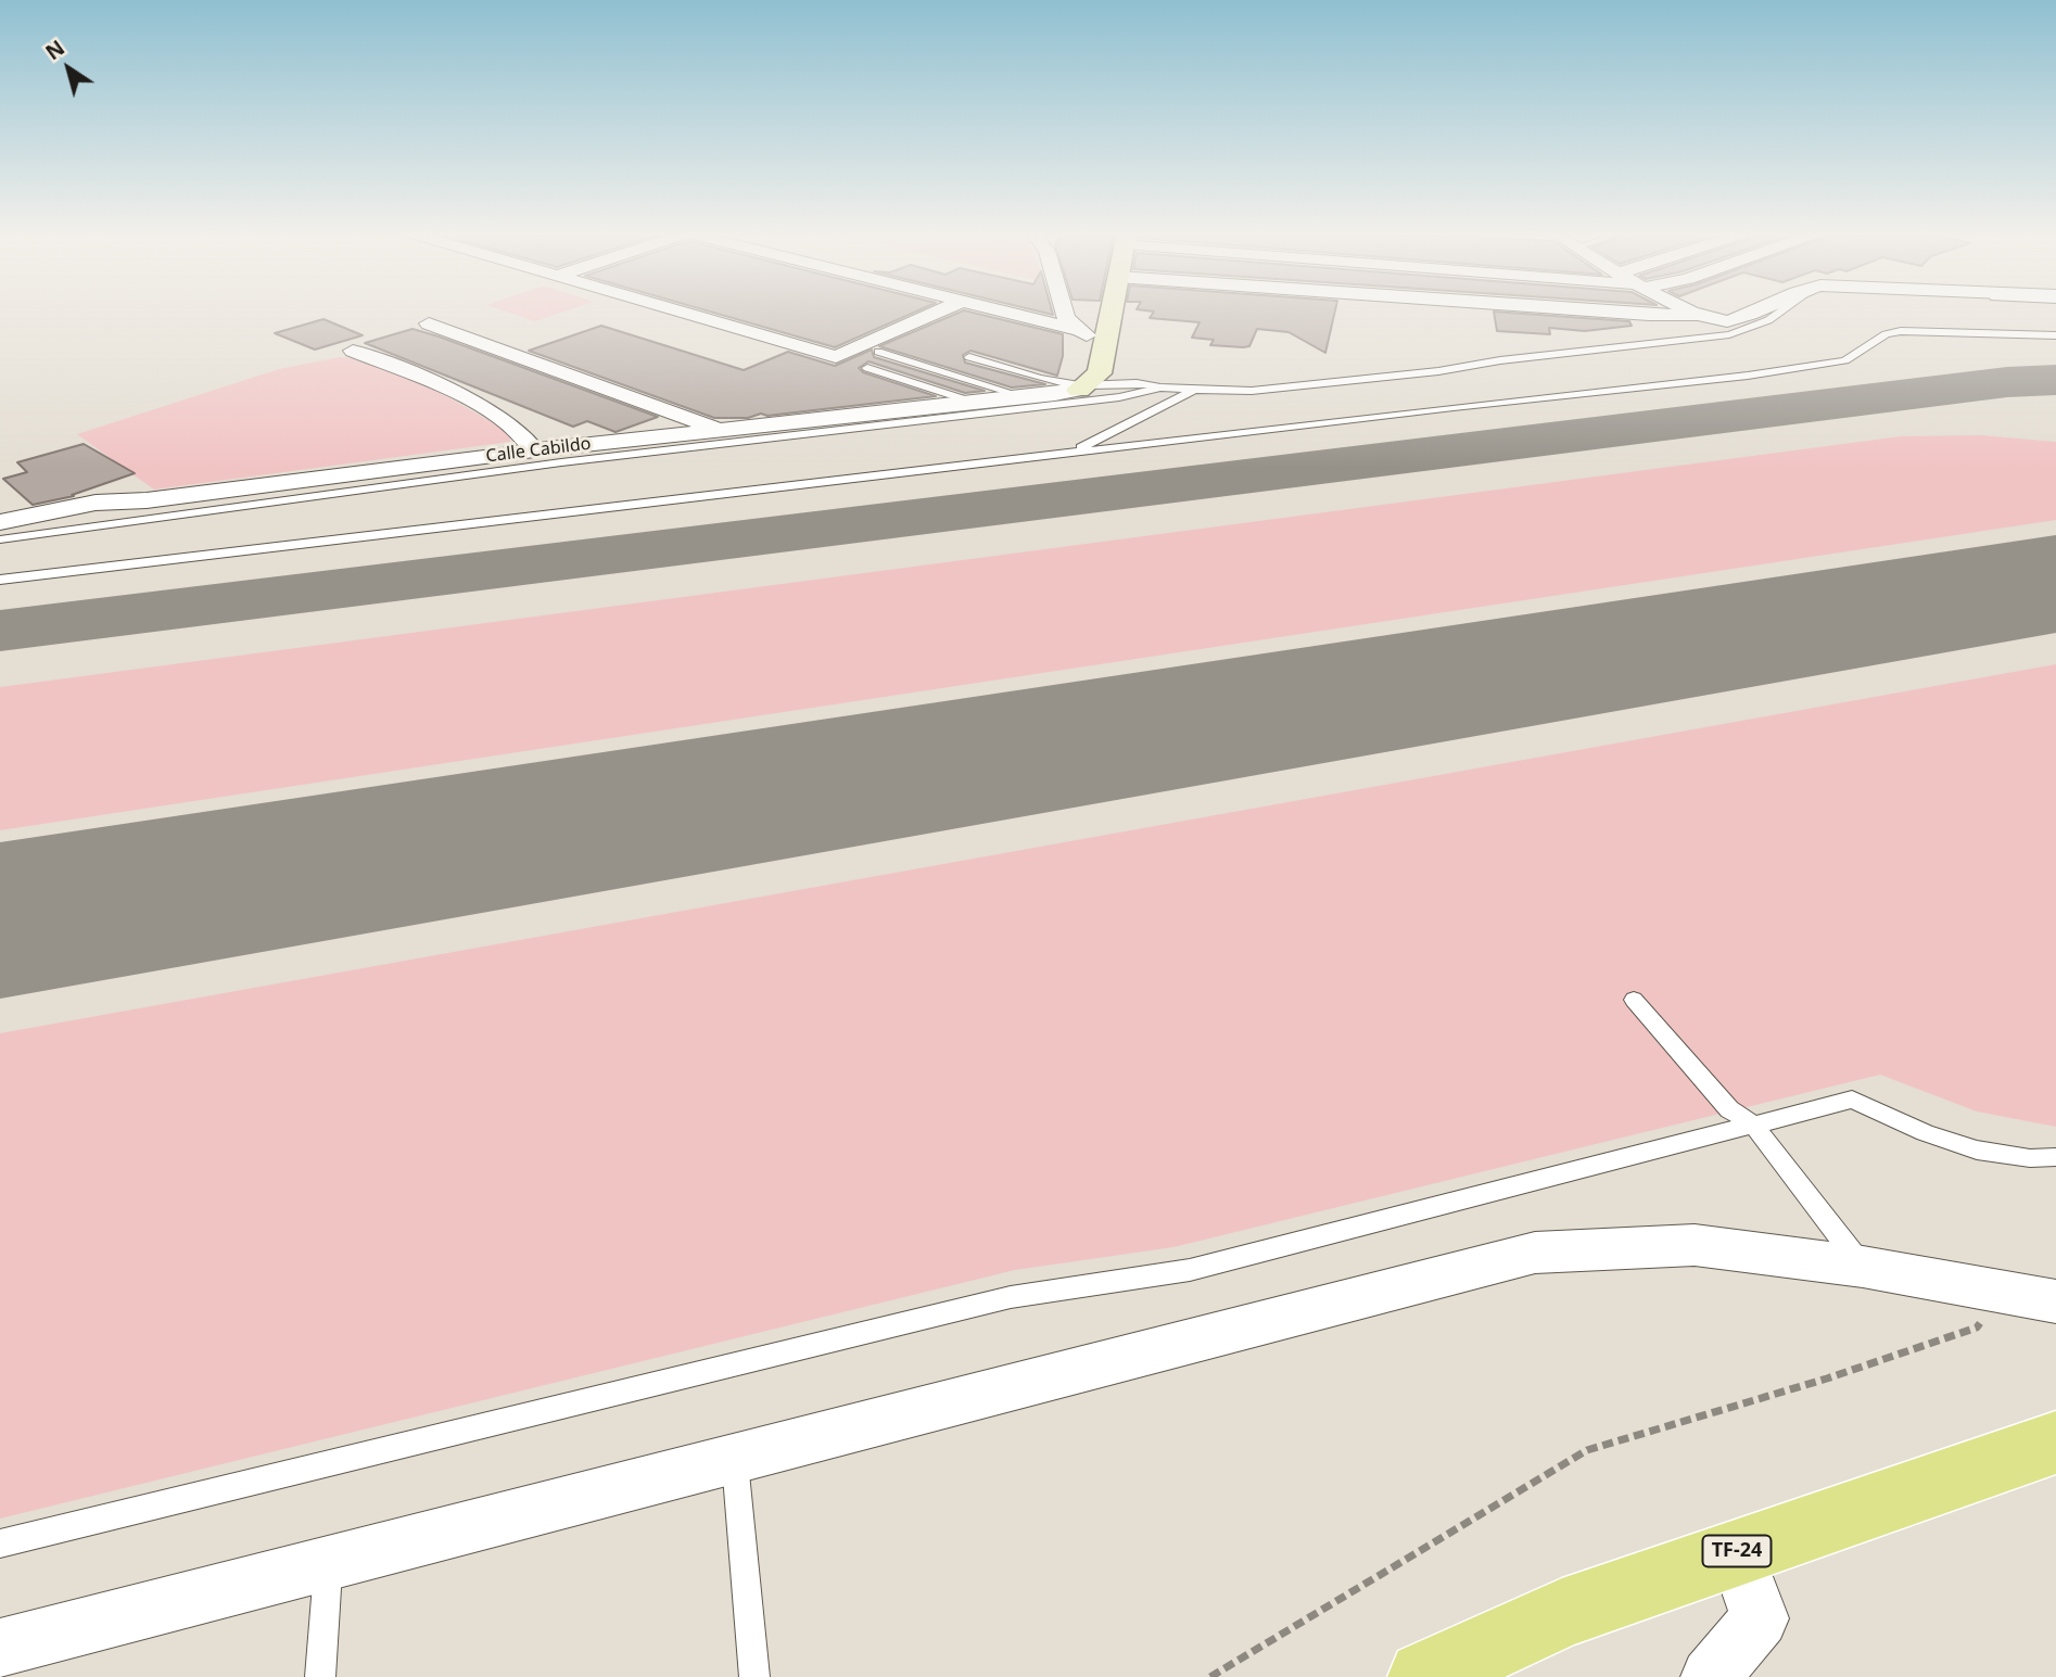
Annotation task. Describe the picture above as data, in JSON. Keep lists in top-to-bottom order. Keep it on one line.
{"streets":{"main road":["TF-24"],"street":["Calle Cabildo"]},"north":"top left"}
